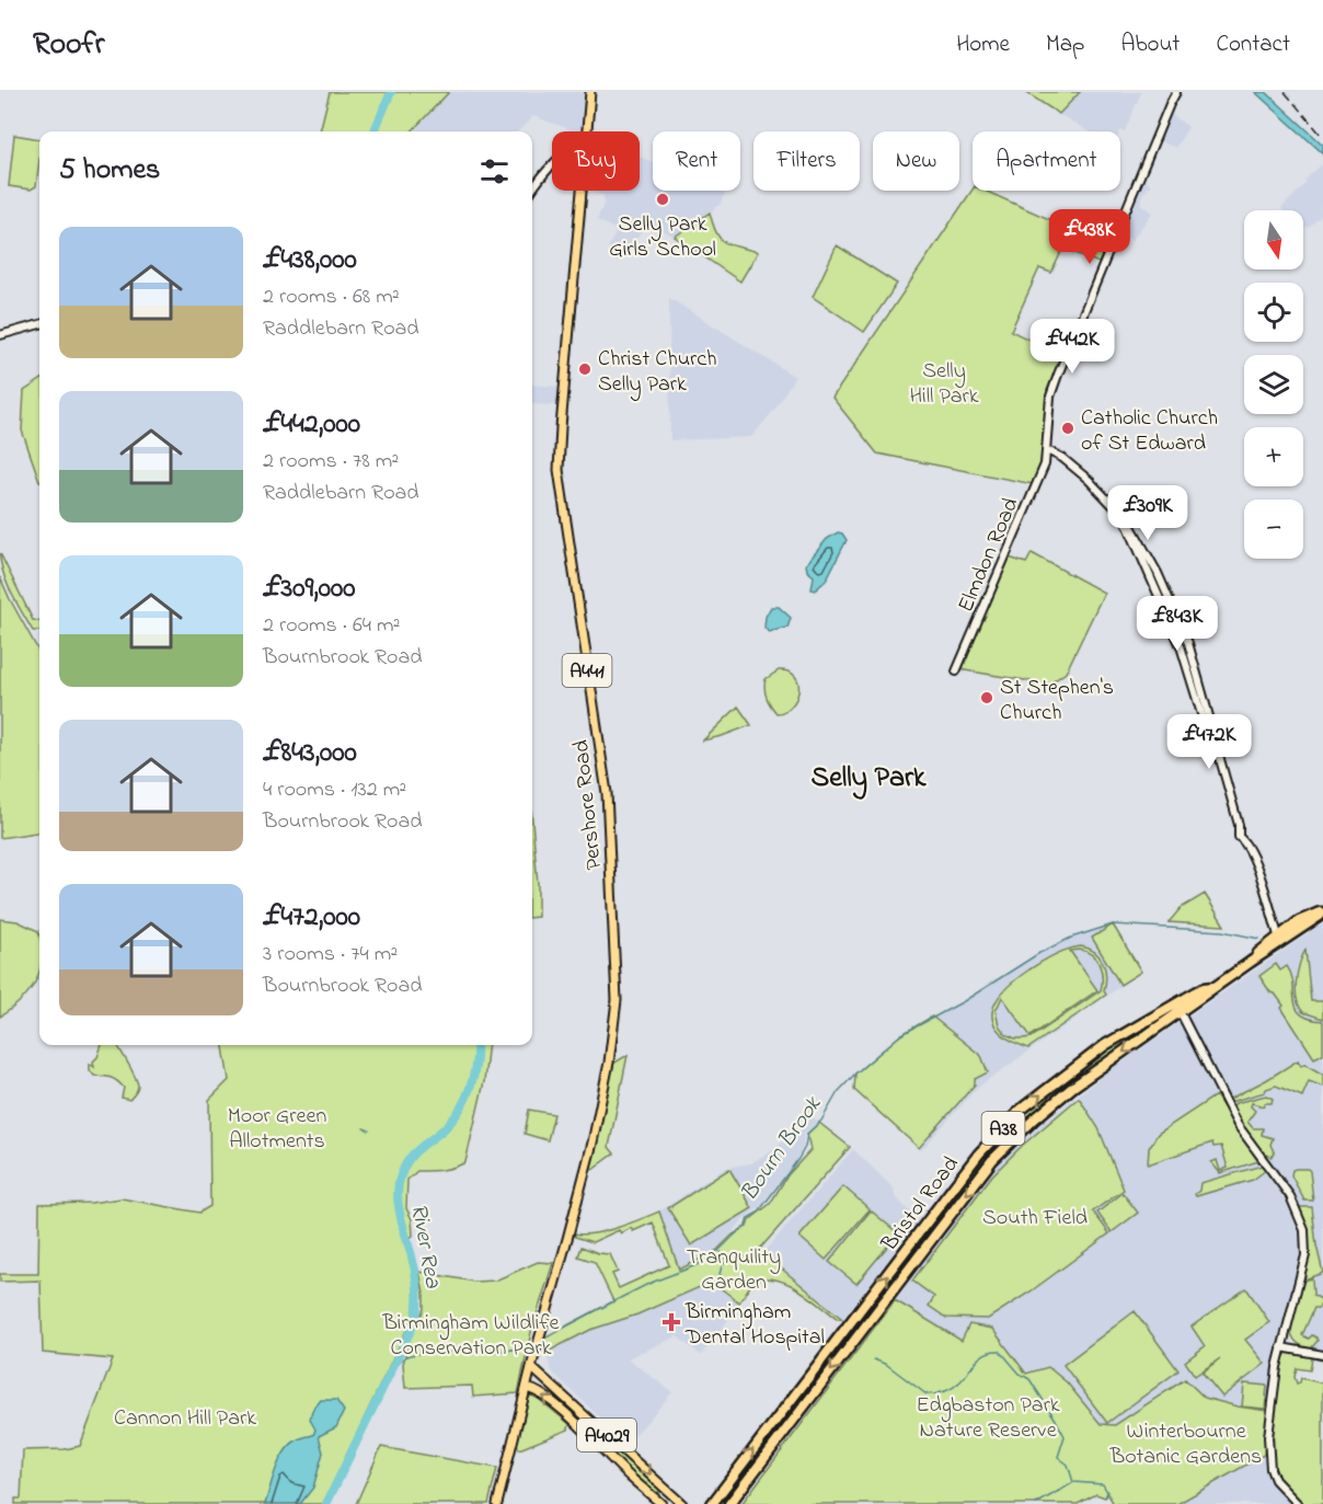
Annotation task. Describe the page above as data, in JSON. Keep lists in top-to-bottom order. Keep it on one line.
{"streets":{"highway":["A38","Bristol Road"],"main road":["A441","Pershore Road","A4029"],"street":["Elmdon Road"]},"crossings":[["Pershore Road","A4029"]],"districts":["Selly Park"],"water":["Bourn Brook","River Rea"],"parks":["Selly Hill Park","Moor Green Allotments","South Field","Tranquility Garden","Birmingham Wildlife Conservation Park","Edgbaston Park Nature Reserve","Cannon Hill Park","Winterbourne Botanic Gardens"],"places":{"other":["Selly Park Girls' School","Christ Church Selly Park","Catholic Church of St Edward","St Stephen's Church"],"health":["Birmingham Dental Hospital"]},"north":"bottom","page":{"header":"Roofr","nav":["Home","Map","About","Contact"],"chip":["Buy","Rent","Filters","New","Apartment"],"heading":"5 homes","price":["£438K","£442K","£309K","£843K","£472K"],"map_buttons":["+","−"],"list":[{"name":"£438,000","note":"2 rooms · 68 m² · Raddlebarn Road"},{"name":"£442,000","note":"2 rooms · 78 m² · Raddlebarn Road"},{"name":"£309,000","note":"2 rooms · 64 m² · Bournbrook Road"},{"name":"£843,000","note":"4 rooms · 132 m² · Bournbrook Road"},{"name":"£472,000","note":"3 rooms · 74 m² · Bournbrook Road"}]}}
